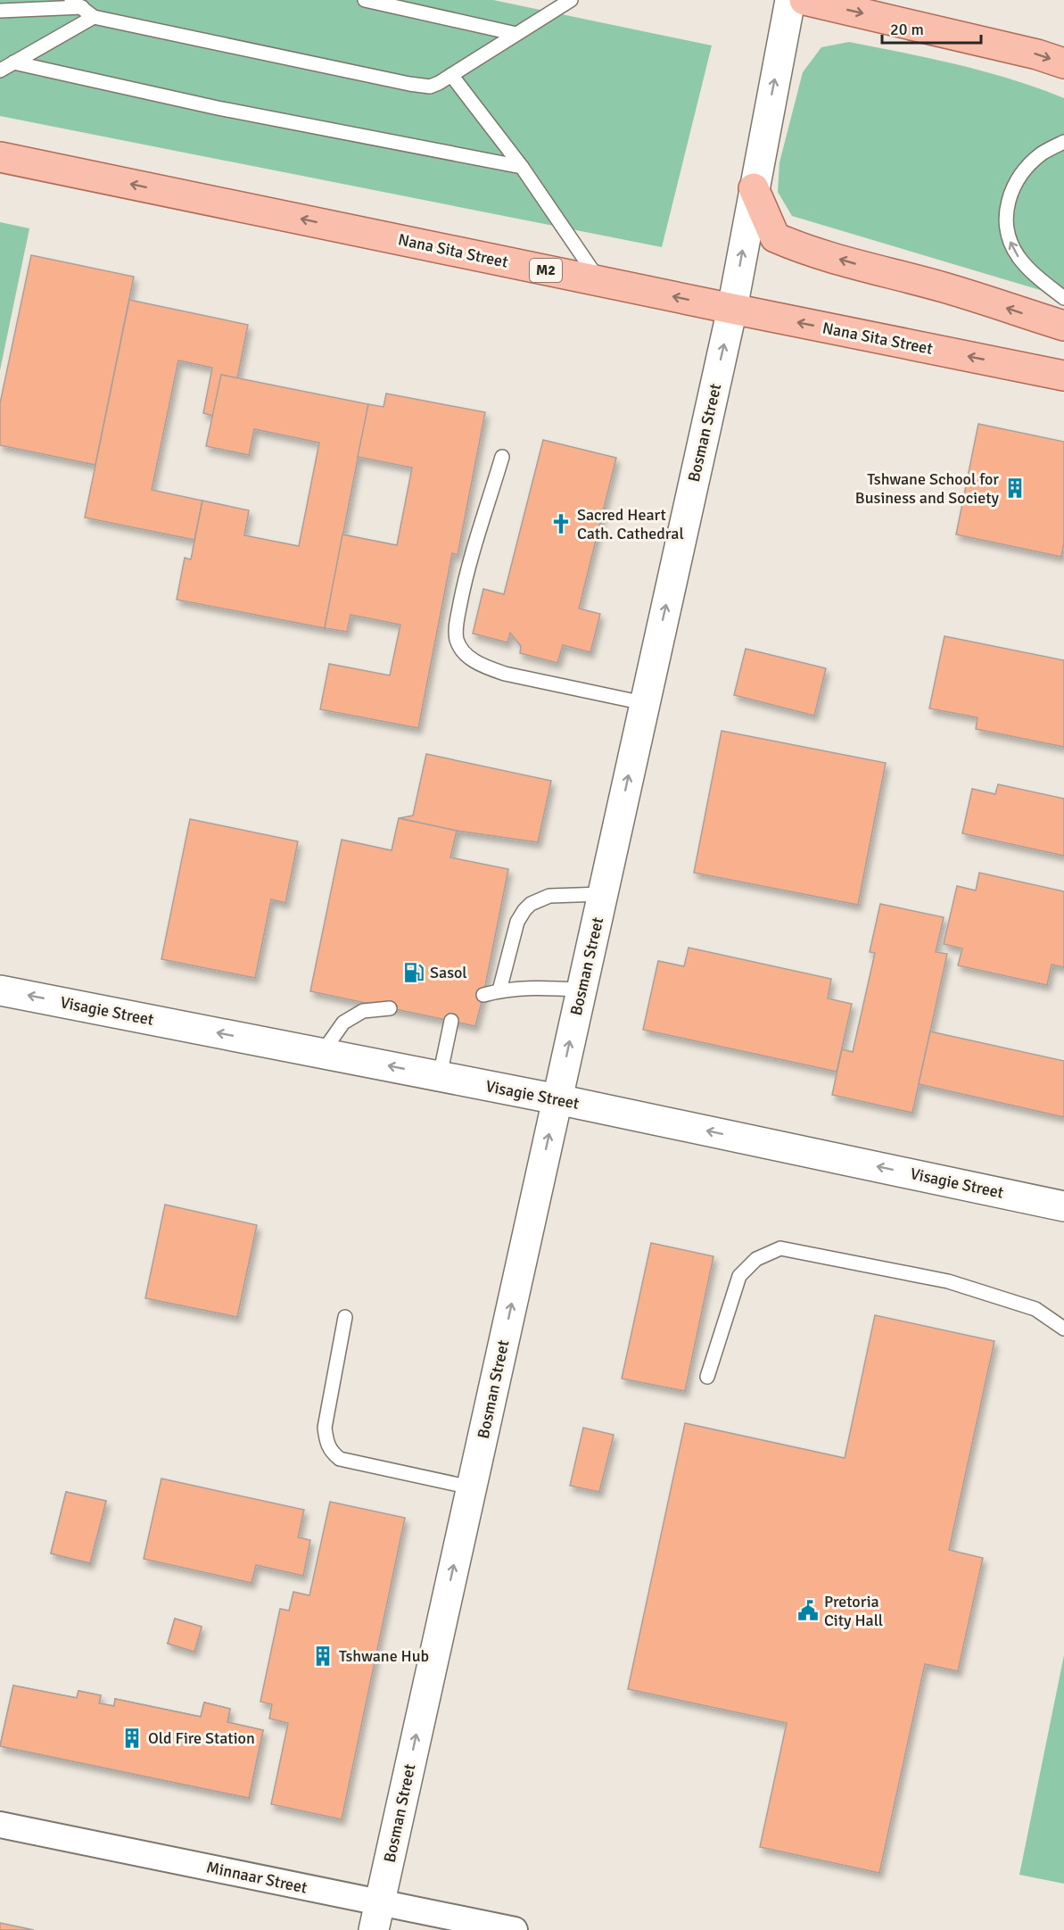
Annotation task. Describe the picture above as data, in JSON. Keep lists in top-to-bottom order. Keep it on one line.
{"streets":{"main road":["Nana Sita Street","M2","Bosman Street","Visagie Street"],"street":["Minnaar Street"]},"crossings":[["Nana Sita Street","Bosman Street"],["Bosman Street","Visagie Street"],["Bosman Street","Minnaar Street"]],"one_way":["Bosman Street","Visagie Street"],"places":{"building":["Tshwane School for Business and Society","Tshwane Hub","Old Fire Station"],"church":["Sacred Heart Cath. Cathedral"],"fuel station":["Sasol"],"public building":["Pretoria City Hall"]},"scale_bar":"20 m"}
